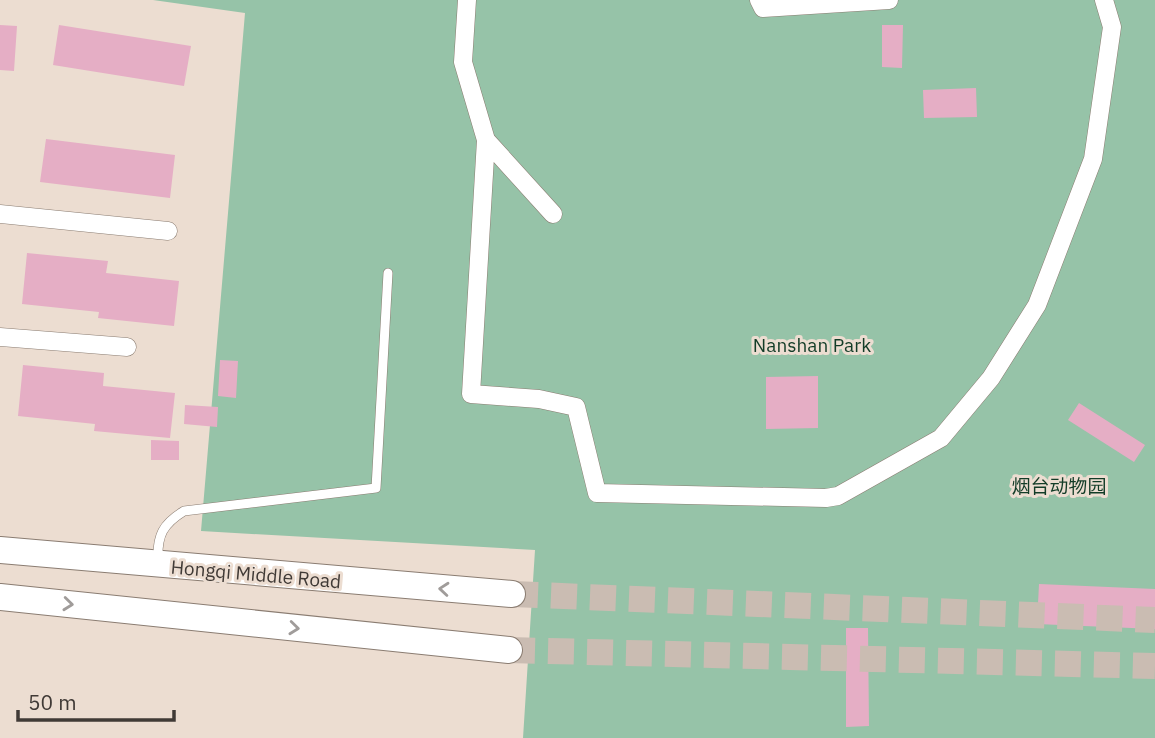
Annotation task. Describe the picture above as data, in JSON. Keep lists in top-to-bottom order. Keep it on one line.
{"streets":{"main road":["Hongqi Middle Road"]},"parks":["Nanshan Park","烟台动物园"],"scale_bar":"50 m"}
